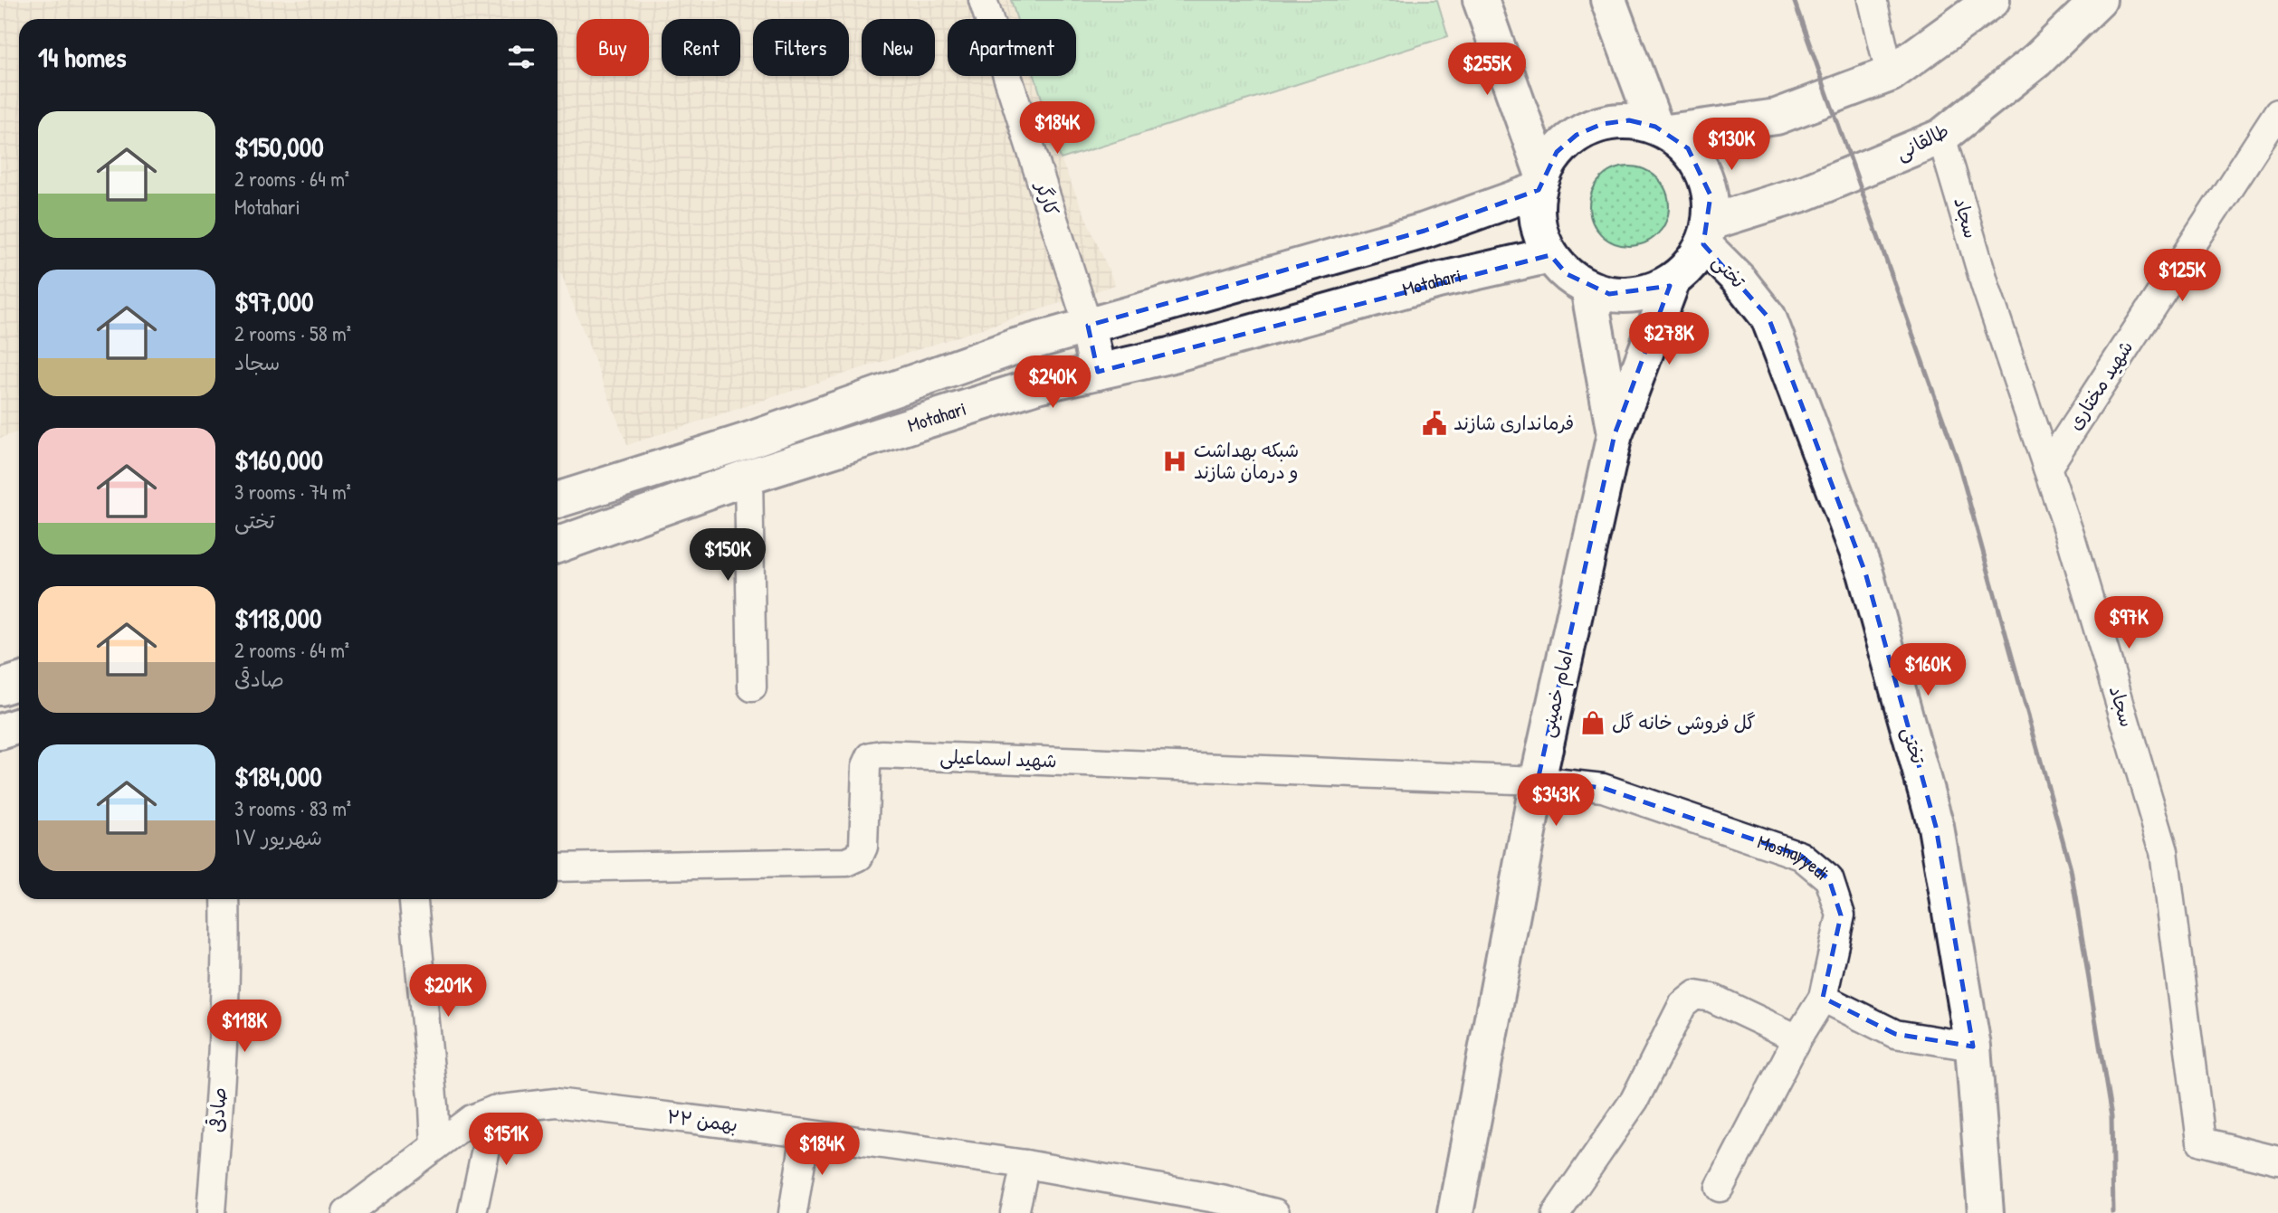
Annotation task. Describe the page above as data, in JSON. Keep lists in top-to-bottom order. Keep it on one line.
{"streets":{"main road":["طالقانی","تختی","Motahari","امام خمینی"],"street":["کارگر","سجاد","شهید مختاری","شهید اسماعیلی","Moshayyedi","صادقی","۲۲ بهمن"]},"crossings":[["طالقانی","سجاد"],["طالقانی","تختی"],["طالقانی","Motahari"],["طالقانی","امام خمینی"],["کارگر","Motahari"],["سجاد","شهید مختاری"],["تختی","Motahari"],["تختی","امام خمینی"],["Motahari","امام خمینی"],["امام خمینی","شهید اسماعیلی"],["امام خمینی","Moshayyedi"],["شهید اسماعیلی","Moshayyedi"]],"places":{"public building":["فرمانداری شازند"],"hospital":["شبکه بهداشت و درمان شازند"],"shop":["گل فروشی خانه گل"]},"page":{"chip":["Buy","Rent","Filters","New","Apartment"],"heading":"14 homes","price":["$255K","$184K","$130K","$125K","$278K","$240K","$150K","$97K","$160K","$343K","$201K","$118K","$151K","$184K"],"list":[{"name":"$150,000","note":"2 rooms · 64 m² · Motahari"},{"name":"$97,000","note":"2 rooms · 58 m² · سجاد"},{"name":"$160,000","note":"3 rooms · 74 m² · تختی"},{"name":"$118,000","note":"2 rooms · 64 m² · صادقی"},{"name":"$184,000","note":"3 rooms · 83 m² · ۱۷ شهریور"}]}}
